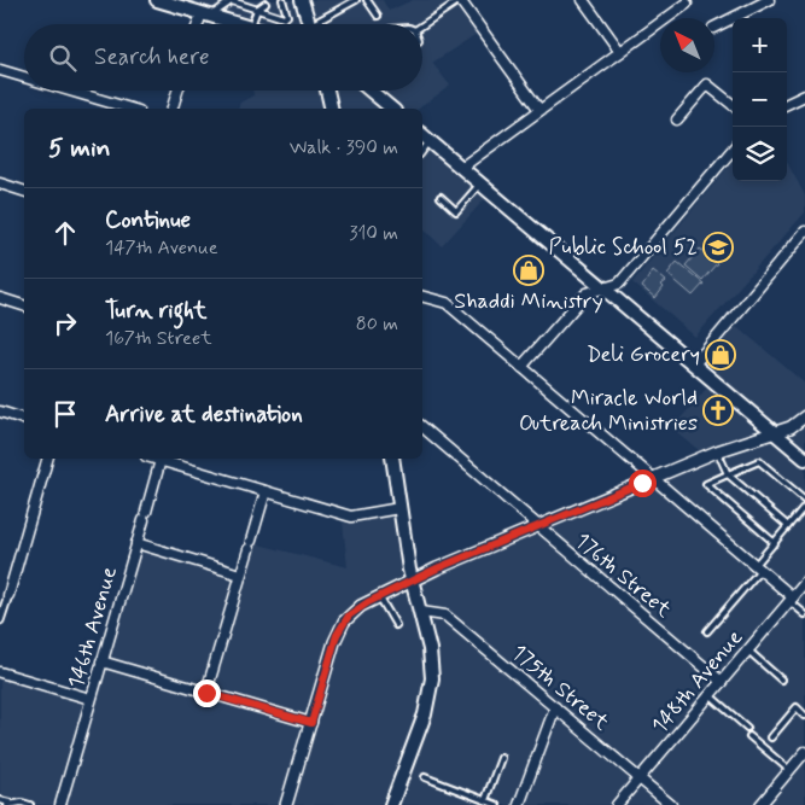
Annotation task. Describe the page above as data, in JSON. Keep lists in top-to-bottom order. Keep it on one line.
{"streets":{"street":["176th Street","146th Avenue","148th Avenue","175th Street"]},"crossings":[["176th Street","148th Avenue"],["148th Avenue","175th Street"]],"places":{"school or university":["Public School 52"],"shop":["Shaddi Ministry","Deli Grocery"],"church":["Miracle World Outreach Ministries"]},"north":"top left","page":{"map_buttons":["+","−"],"search":"Search here","heading":["5 min","Walk · 390 m"],"list":[["Continue","147th Avenue","310 m"],["Turn right","167th Street","80 m"],"Arrive at destination"]}}
